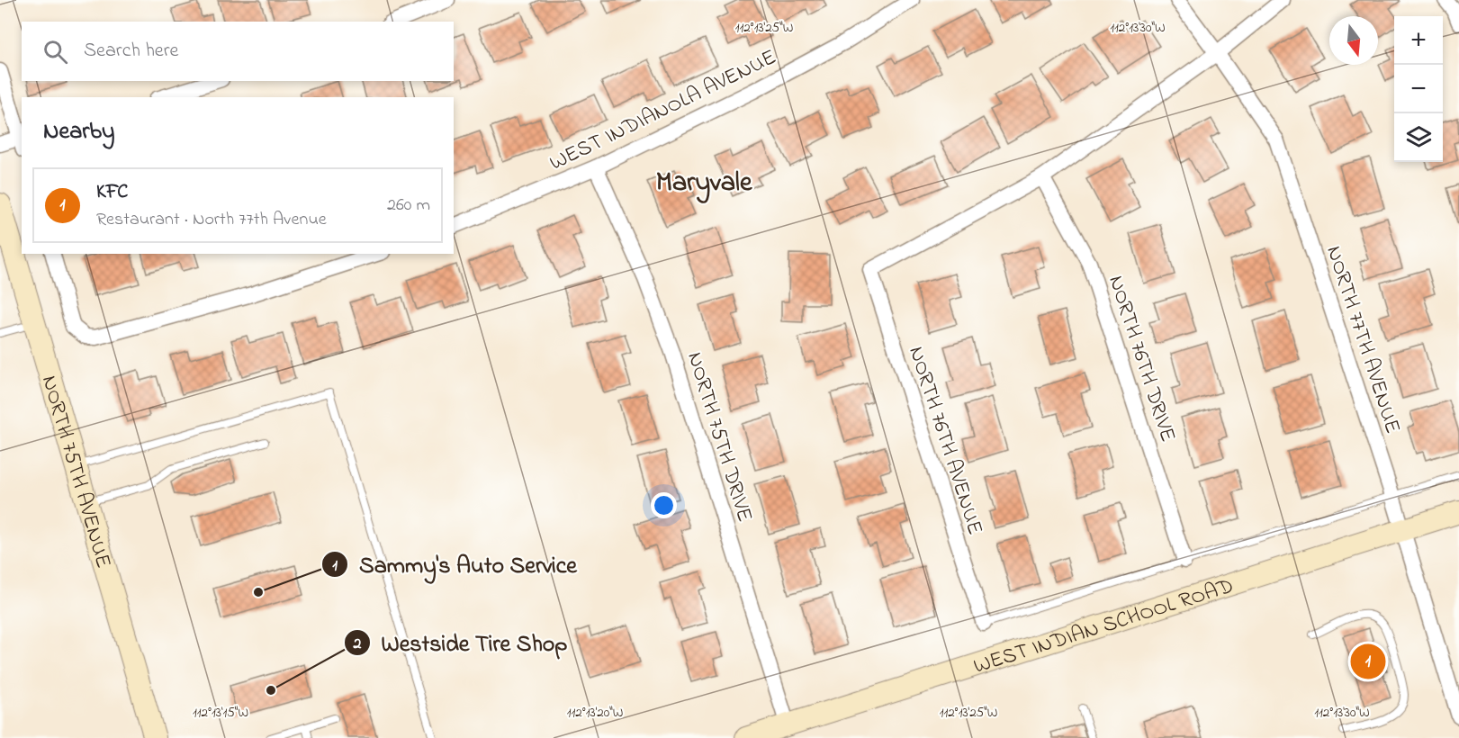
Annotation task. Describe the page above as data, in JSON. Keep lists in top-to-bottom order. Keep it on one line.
{"streets":{"main road":["NORTH 75TH AVENUE","WEST INDIAN SCHOOL ROAD"],"street":["WEST INDIANOLA AVENUE","NORTH 77TH AVENUE","NORTH 76TH DRIVE","NORTH 75TH DRIVE","NORTH 76TH AVENUE"]},"crossings":[["WEST INDIANOLA AVENUE","NORTH 75TH DRIVE"],["NORTH 77TH AVENUE","WEST INDIAN SCHOOL ROAD"],["NORTH 76TH DRIVE","NORTH 76TH AVENUE"],["NORTH 76TH DRIVE","WEST INDIAN SCHOOL ROAD"],["NORTH 75TH DRIVE","WEST INDIAN SCHOOL ROAD"],["NORTH 76TH AVENUE","WEST INDIAN SCHOOL ROAD"]],"districts":["Maryvale"],"places":["Sammy's Auto Service","Westside Tire Shop"],"north":"bottom","page":{"map_buttons":["+","−"],"search":"Search here","heading":"Nearby","list":[{"mark":"1","name":"KFC","note":"Restaurant · North 77th Avenue","value":"260 m"}],"pins":"1"},"coordinates":["112°13'25\"W","112°13'30\"W","112°13'15\"W","112°13'20\"W"]}
